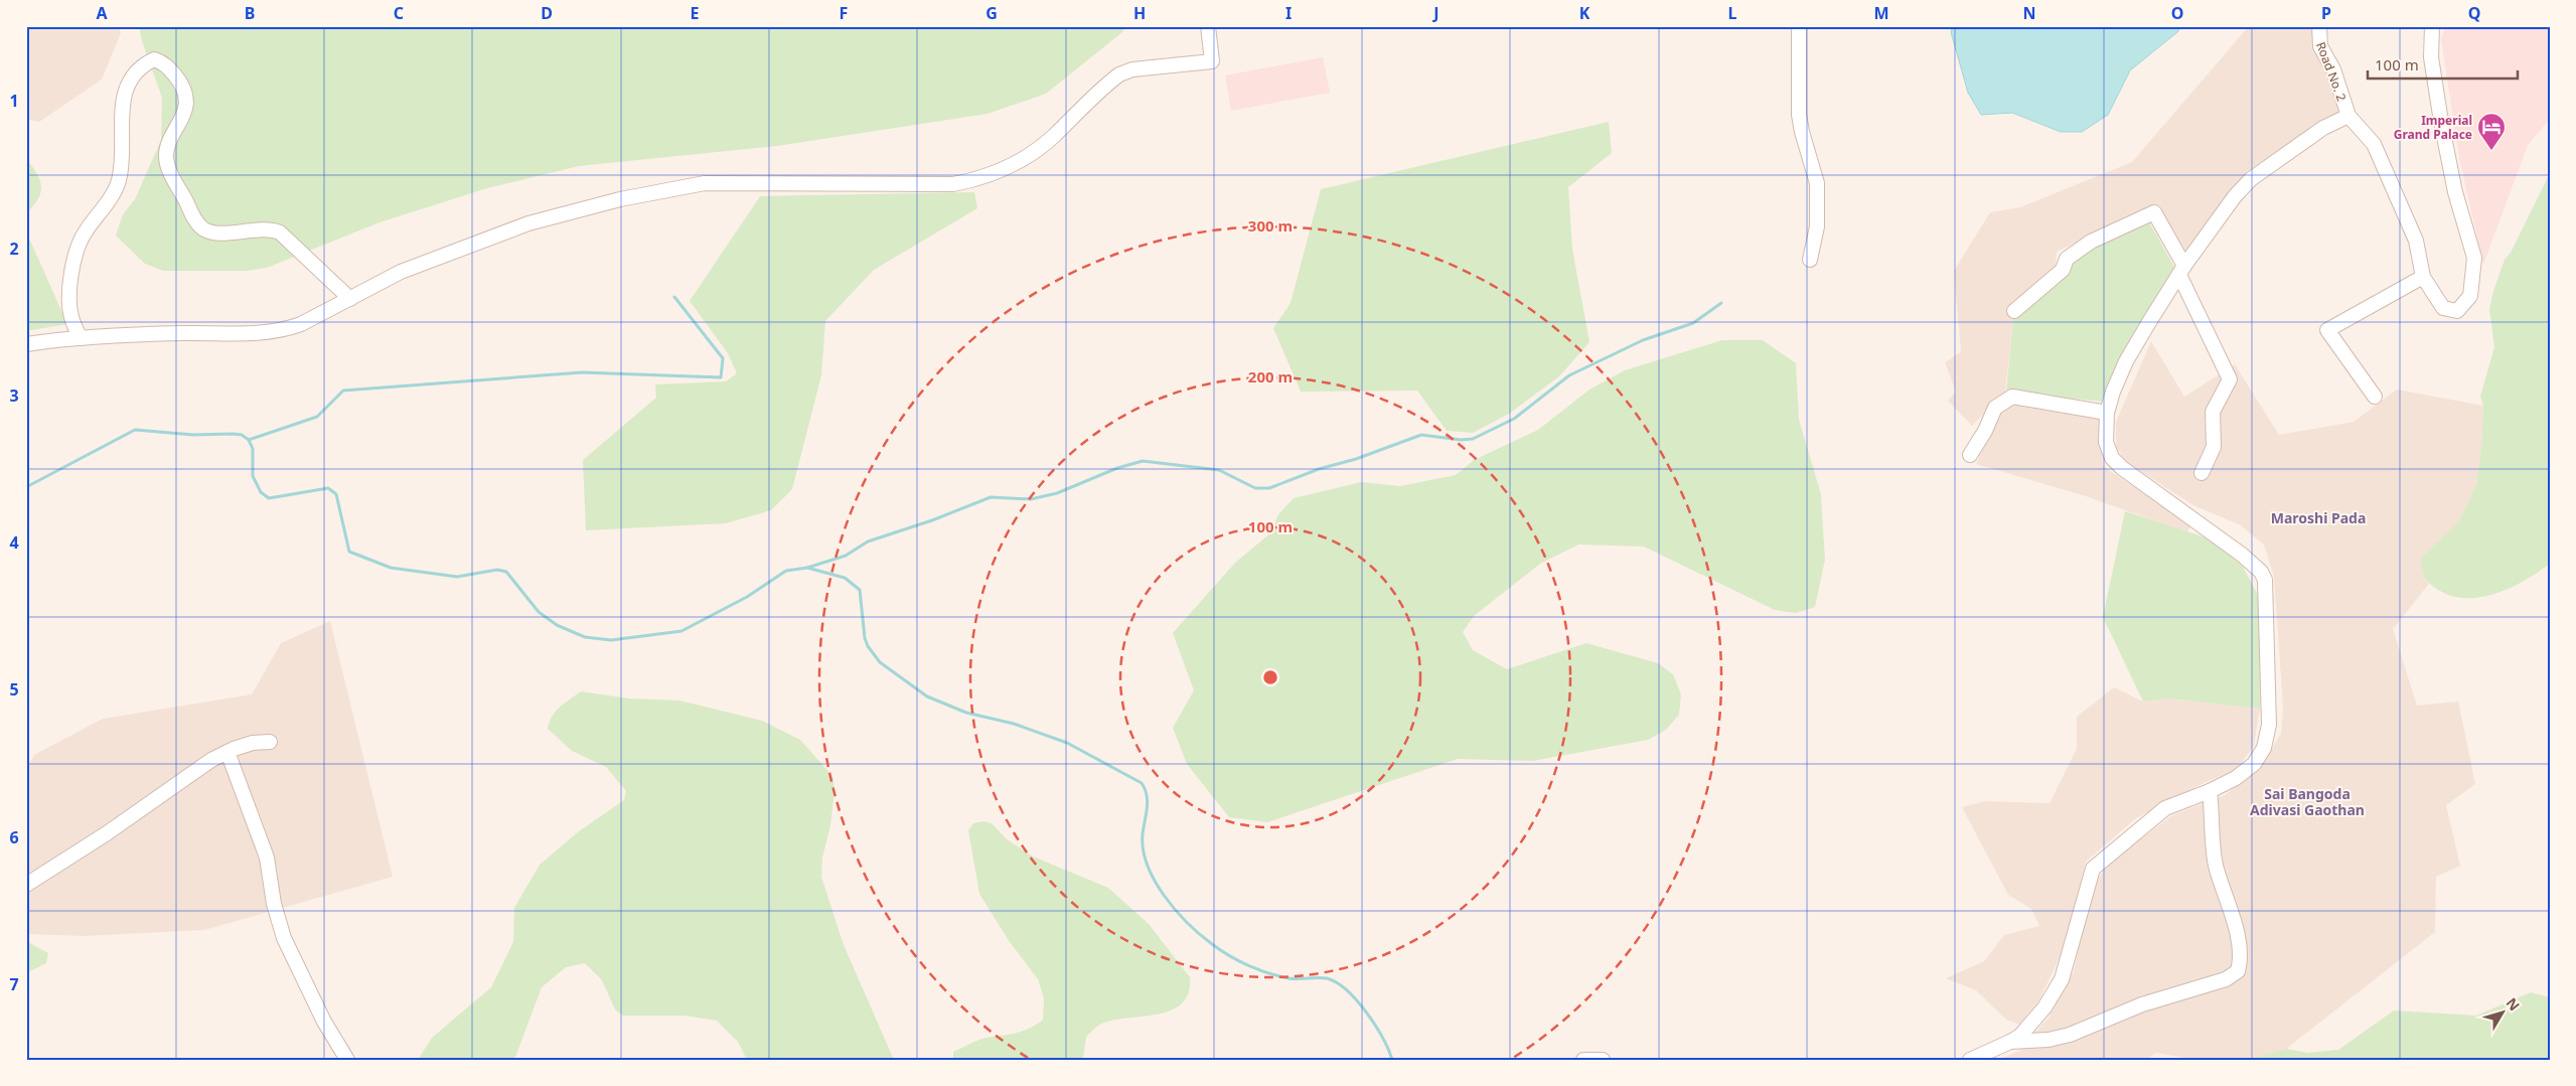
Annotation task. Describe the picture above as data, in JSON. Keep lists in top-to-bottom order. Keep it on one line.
{"streets":{"street":["Road No. 2"]},"districts":["Maroshi Pada","Sai Bangoda Adivasi Gaothan"],"places":{"hotel":["Imperial Grand Palace"]},"scale_bar":"100 m","north":"top right","grid":{"columns":["A","B","C","D","E","F","G","H","I","J","K","L","M","N","O","P","Q"],"rows":["1","2","3","4","5","6","7"]},"rings":["300 m","200 m","100 m"]}
